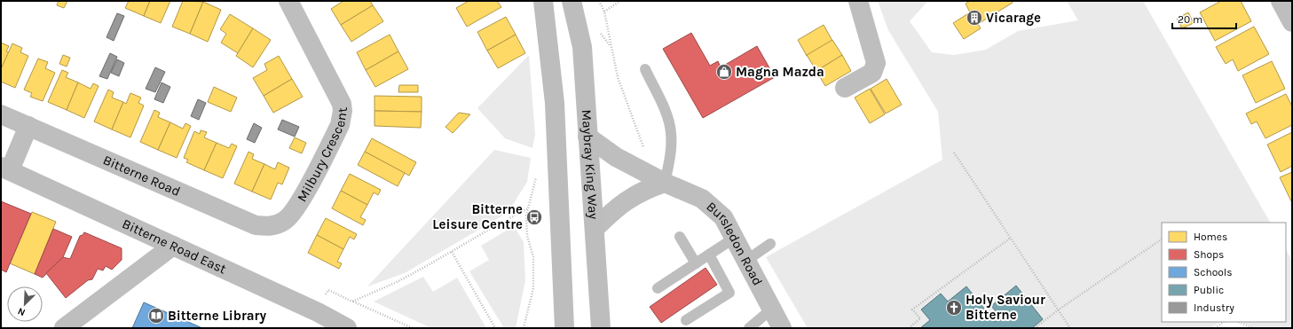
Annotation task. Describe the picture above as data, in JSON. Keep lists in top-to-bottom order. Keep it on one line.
{"streets":{"main road":["Maybray King Way","Bitterne Road East"],"street":["Milbury Crescent","Bitterne Road","Bursledon Road"]},"crossings":[["Milbury Crescent","Bitterne Road"],["Maybray King Way","Bursledon Road"]],"places":{"building":["Vicarage"],"shop":["Magna Mazda"],"bus stop":["Bitterne Leisure Centre"],"church":["Holy Saviour Bitterne"],"library":["Bitterne Library"]},"legend":["Homes","Shops","Schools","Public","Industry"],"scale_bar":"20 m","north":"bottom left"}
